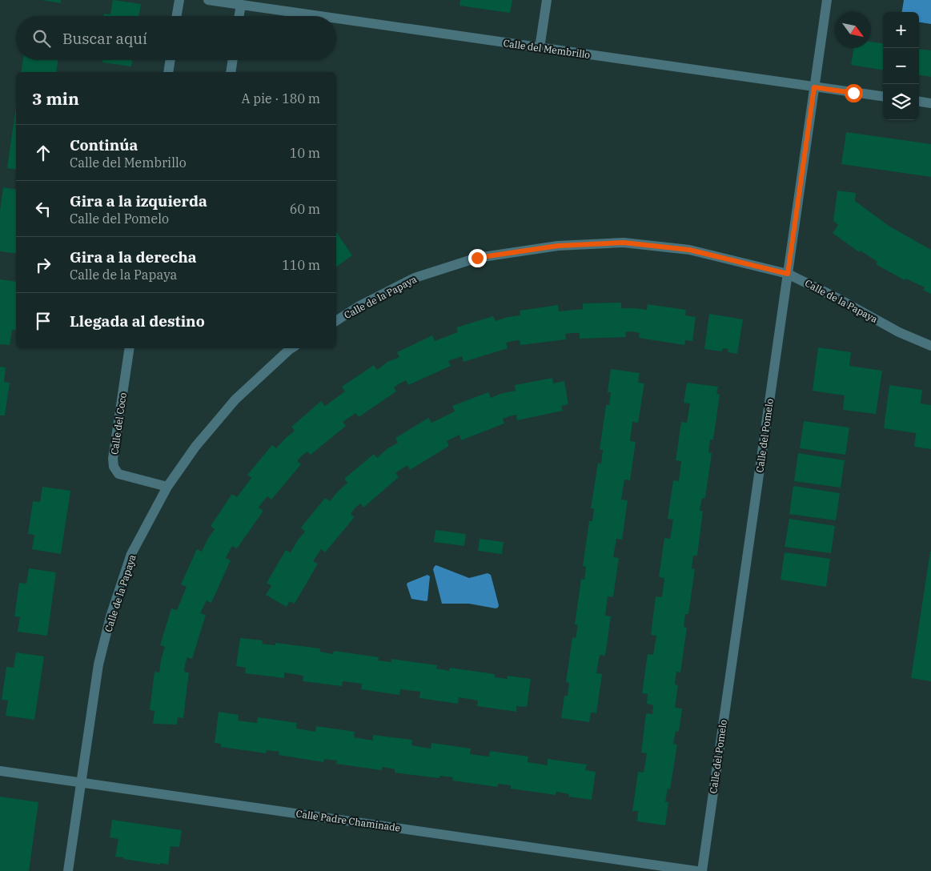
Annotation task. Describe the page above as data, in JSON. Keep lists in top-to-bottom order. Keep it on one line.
{"streets":{"street":["Calle del Membrillo","Calle de la Papaya","Calle del Coco","Calle del Pomelo","Calle Padre Chaminade"]},"crossings":[["Calle del Membrillo","Calle del Pomelo"],["Calle de la Papaya","Calle del Coco"],["Calle de la Papaya","Calle del Pomelo"],["Calle de la Papaya","Calle Padre Chaminade"]],"north":"bottom right","page":{"map_buttons":["+","−"],"search":"Buscar aquí","heading":["3 min","A pie · 180 m"],"list":[["Continúa","Calle del Membrillo","10 m"],["Gira a la izquierda","Calle del Pomelo","60 m"],["Gira a la derecha","Calle de la Papaya","110 m"],"Llegada al destino"]}}
